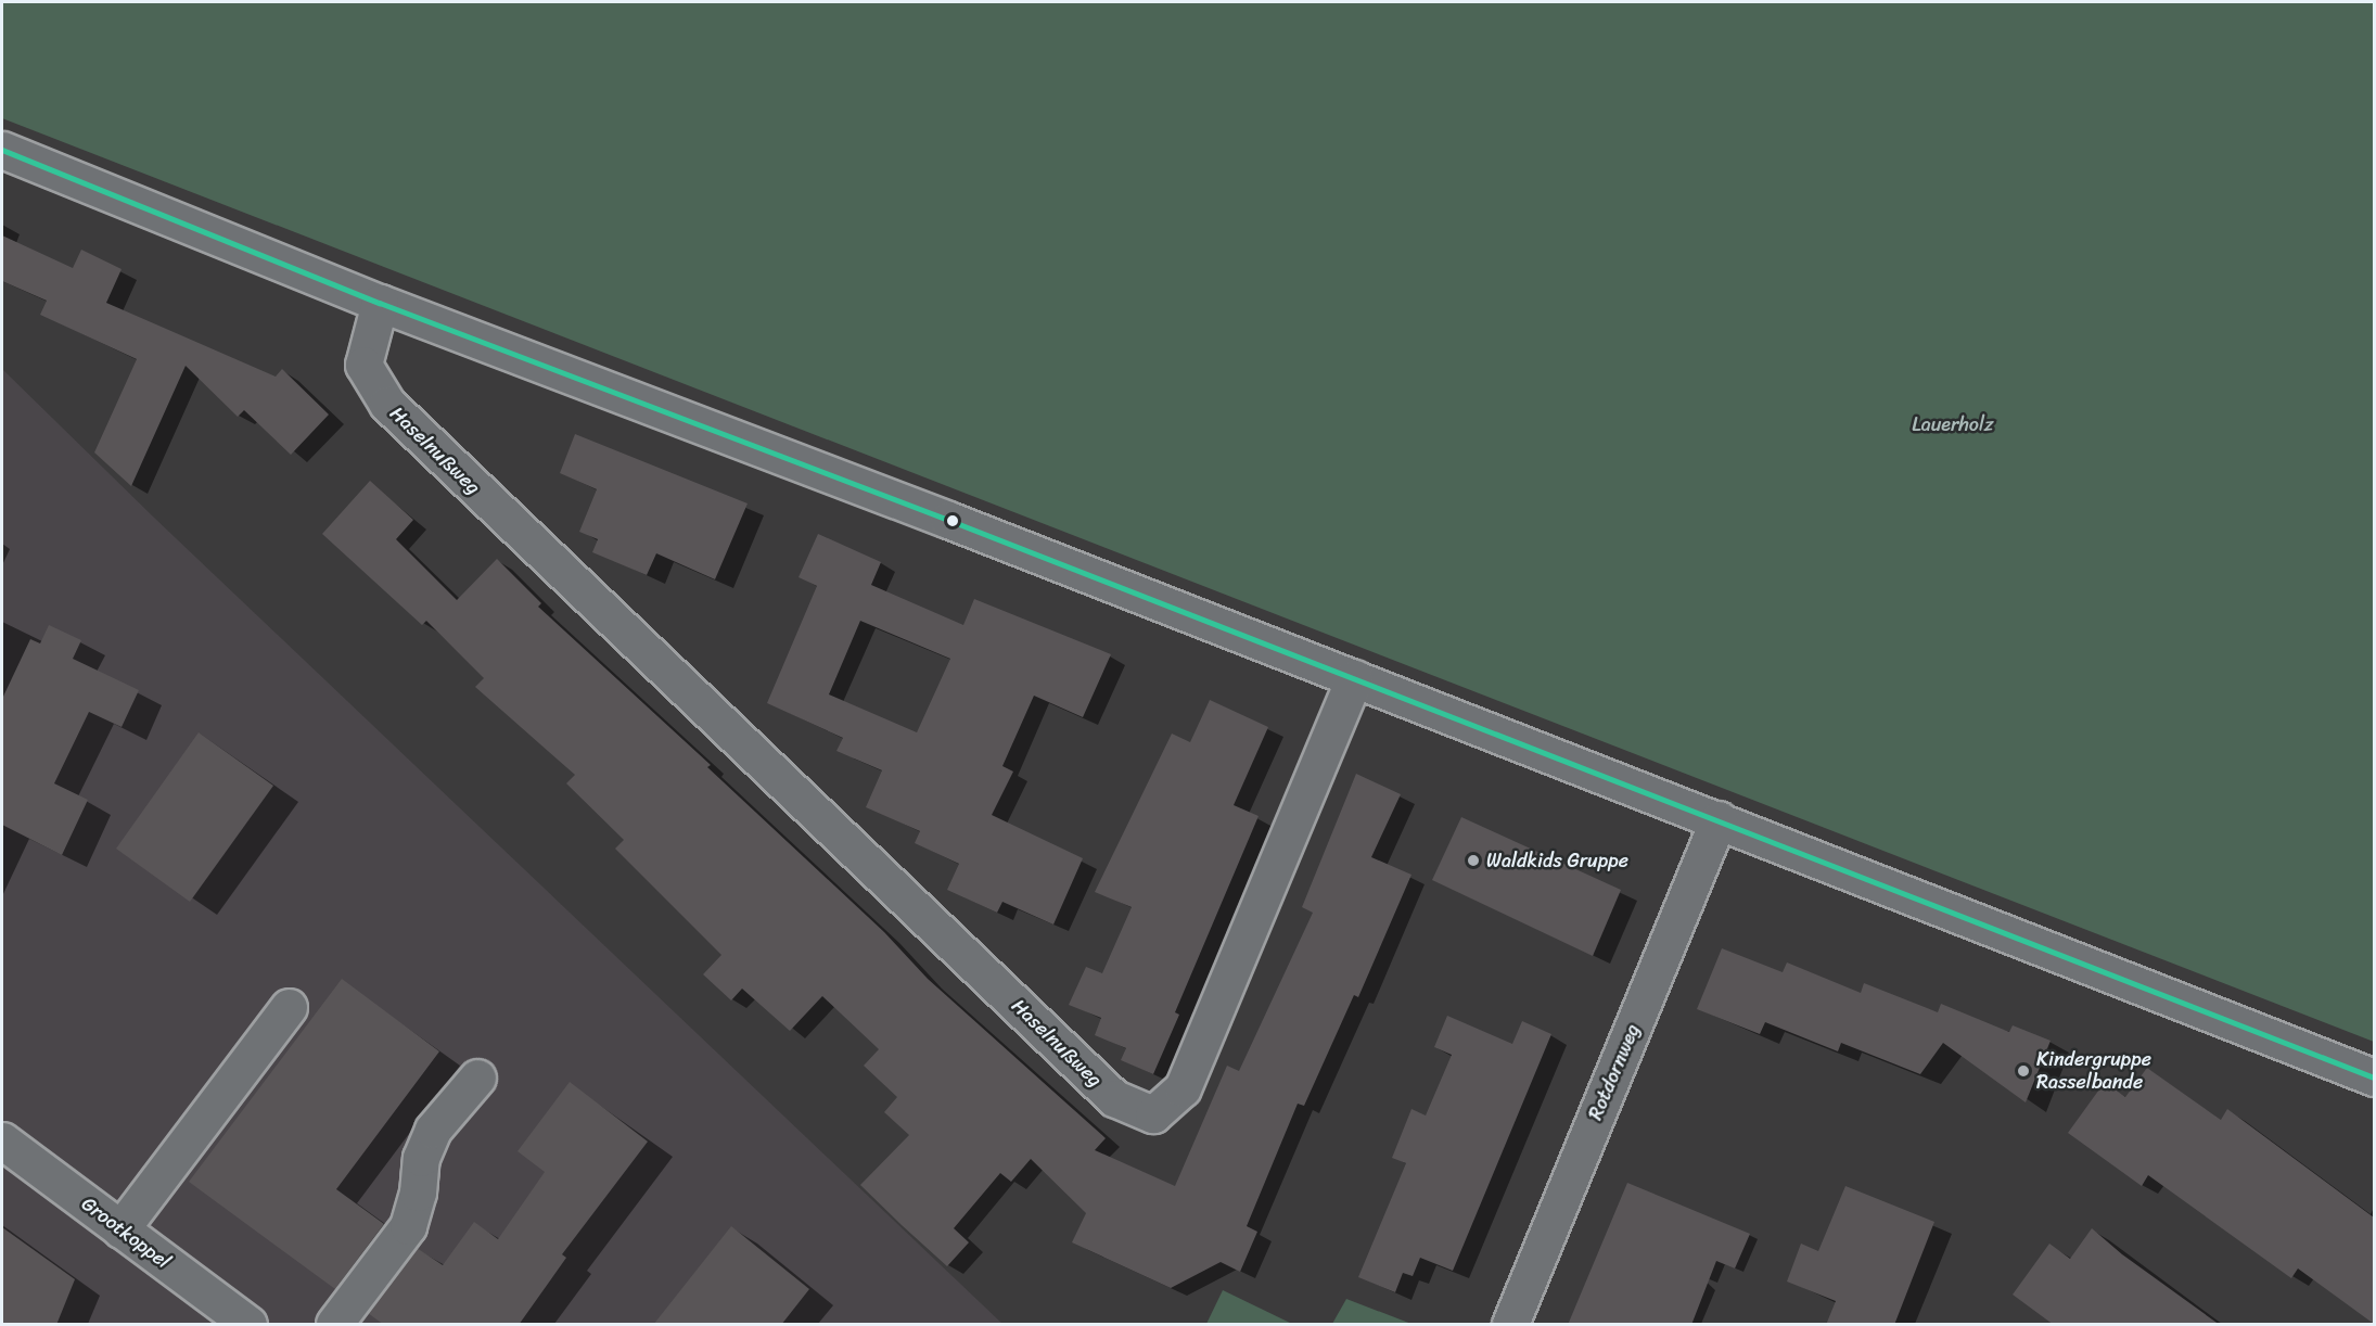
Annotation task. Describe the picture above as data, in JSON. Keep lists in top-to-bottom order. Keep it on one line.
{"streets":{"street":["Haselnußweg","Rotdornweg","Grootkoppel"]},"parks":["Lauerholz"],"places":["Waldkids Gruppe","Kindergruppe Rasselbande"]}
